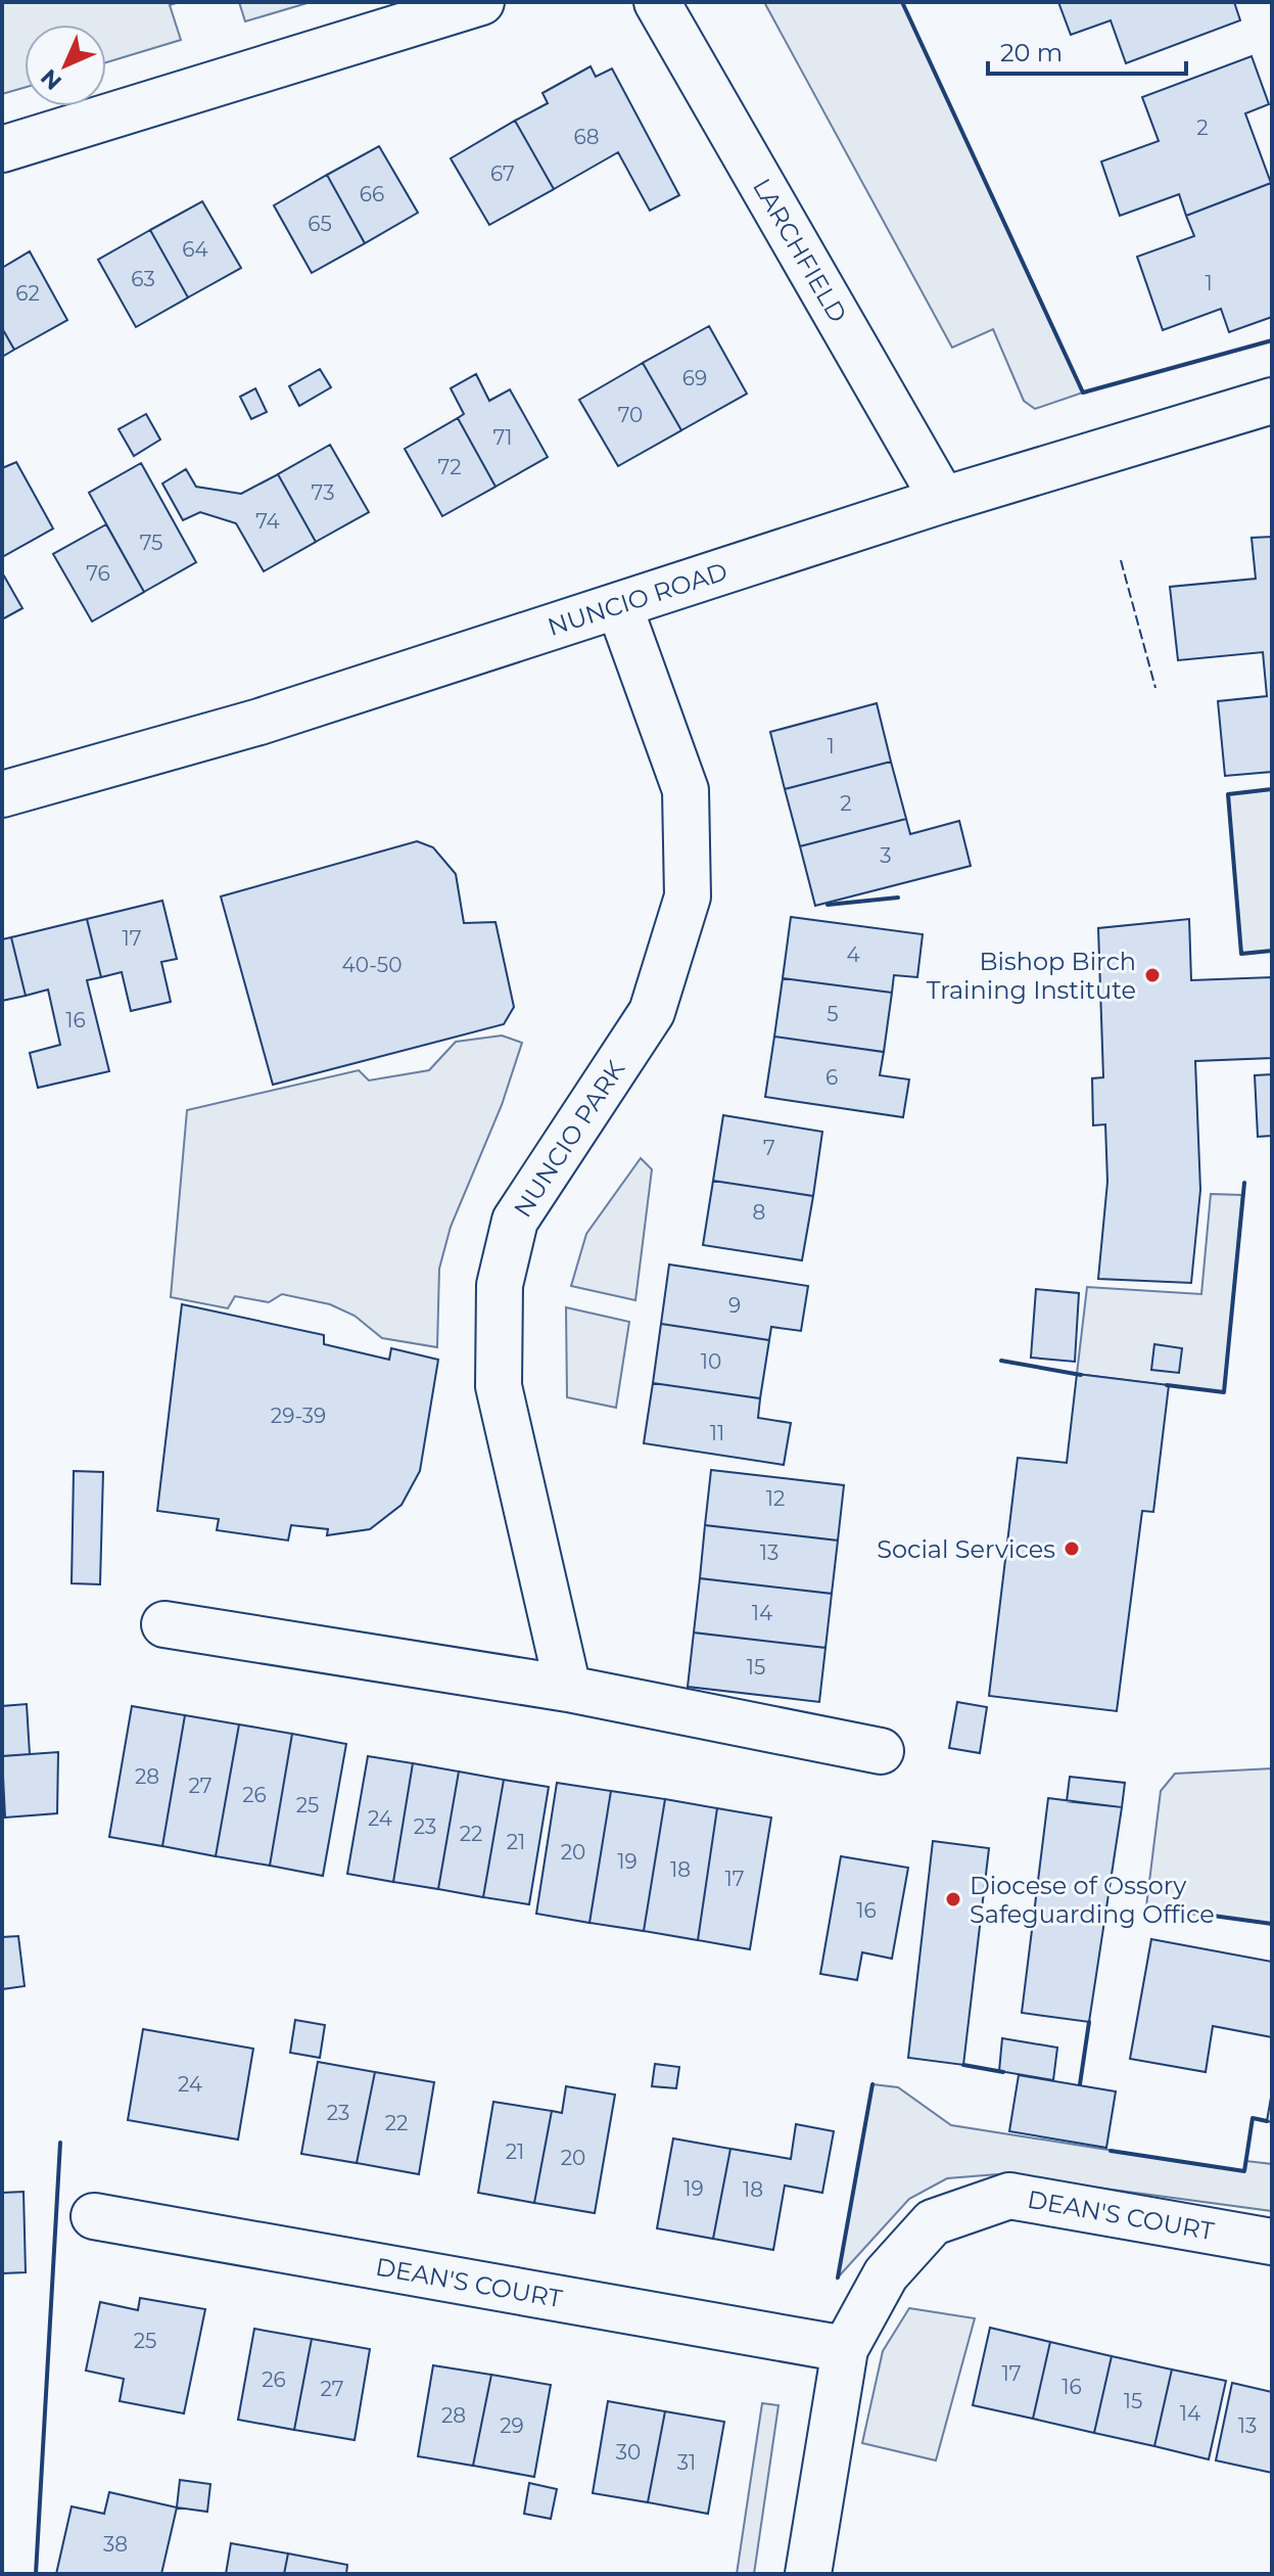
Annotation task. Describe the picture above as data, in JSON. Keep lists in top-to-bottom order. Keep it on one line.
{"streets":{"street":["LARCHFIELD","NUNCIO ROAD","NUNCIO PARK","DEAN'S COURT"]},"crossings":[["LARCHFIELD","NUNCIO ROAD"],["NUNCIO ROAD","NUNCIO PARK"]],"places":["Bishop Birch Training Institute","Social Services","Diocese of Ossory Safeguarding Office"],"house_numbers":["2","68","67","66","65","64","63","1","62","69","70","71","72","73","74","75","76","1","2","3","17","4","40-50","5","16","6","7","8","9","10","29-39","11","12","13","14","15","28","27","26","25","24","23","22","21","20","19","18","17","16","24","23","22","21","20","19","18","25","17","26","16","27","15","14","28","29","13","30","31","38"],"scale_bar":"20 m","north":"bottom left"}
